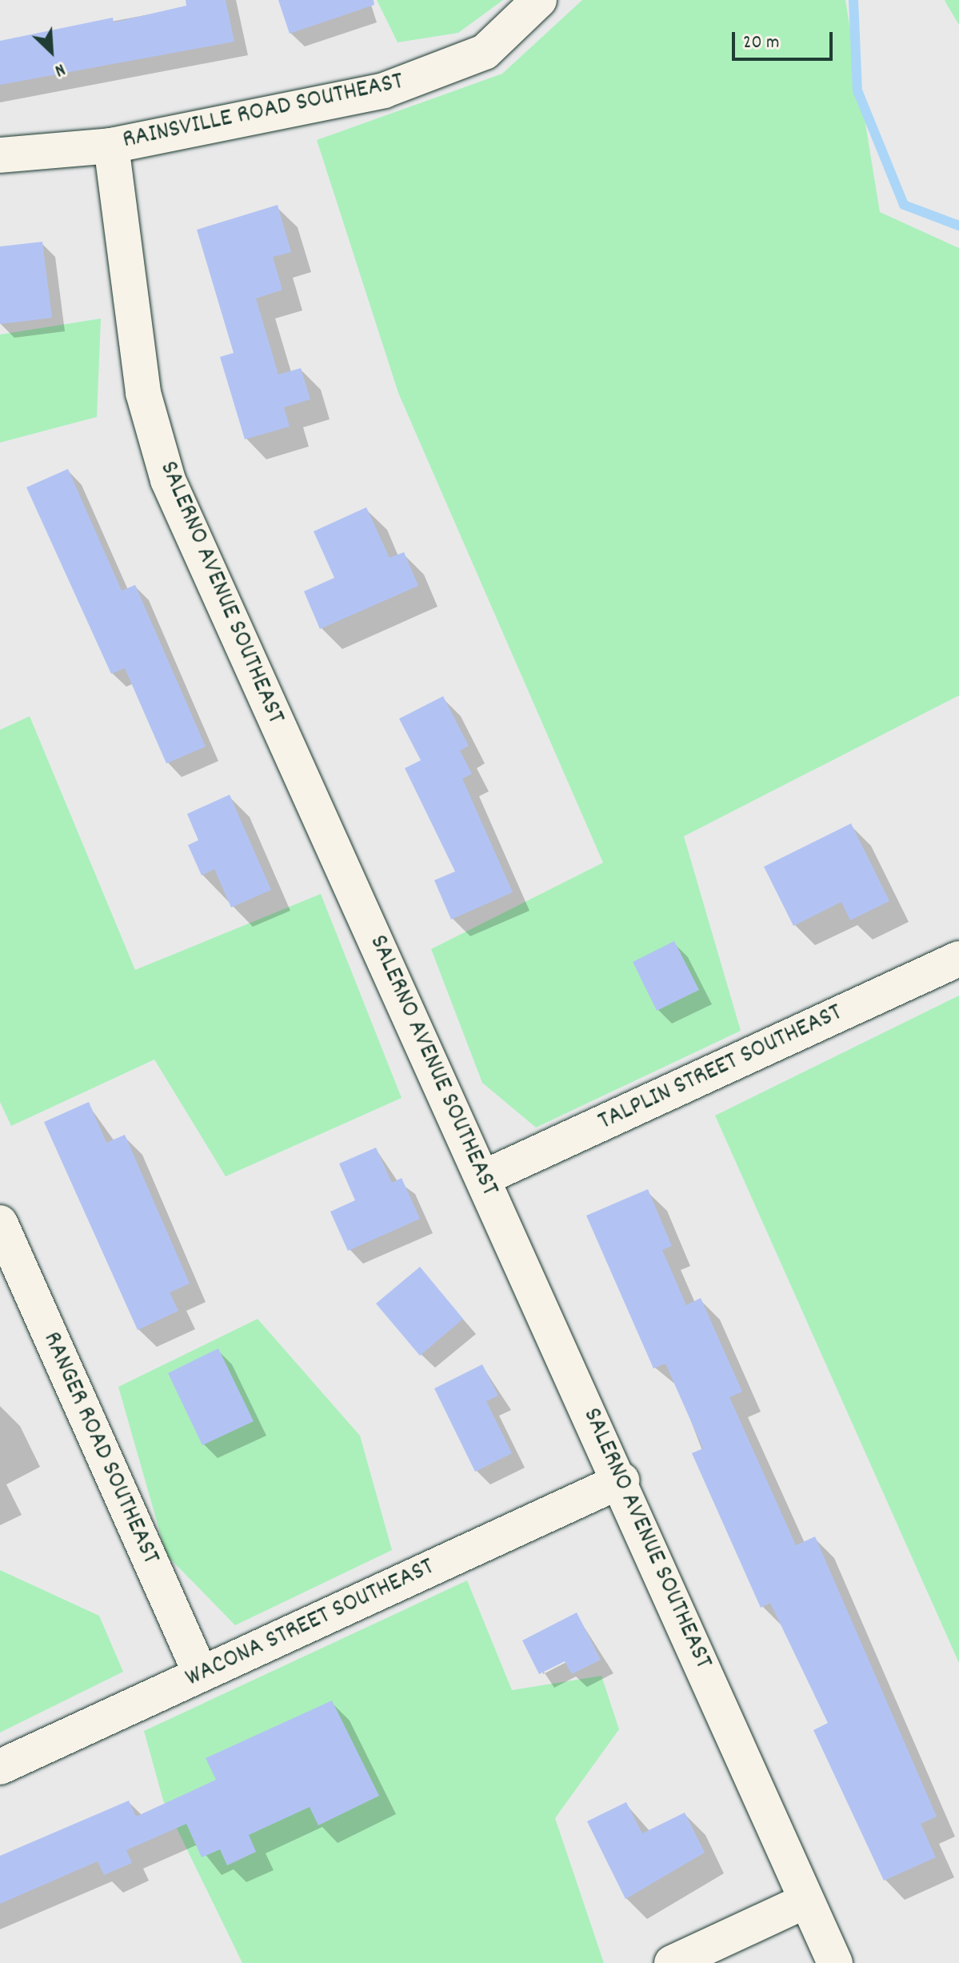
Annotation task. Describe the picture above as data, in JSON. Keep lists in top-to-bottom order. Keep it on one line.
{"streets":{"street":["RAINSVILLE ROAD SOUTHEAST","SALERNO AVENUE SOUTHEAST","TALPLIN STREET SOUTHEAST","RANGER ROAD SOUTHEAST","WACONA STREET SOUTHEAST"]},"crossings":[["RAINSVILLE ROAD SOUTHEAST","SALERNO AVENUE SOUTHEAST"],["SALERNO AVENUE SOUTHEAST","TALPLIN STREET SOUTHEAST"],["SALERNO AVENUE SOUTHEAST","WACONA STREET SOUTHEAST"],["RANGER ROAD SOUTHEAST","WACONA STREET SOUTHEAST"]],"scale_bar":"20 m","north":"bottom right"}
